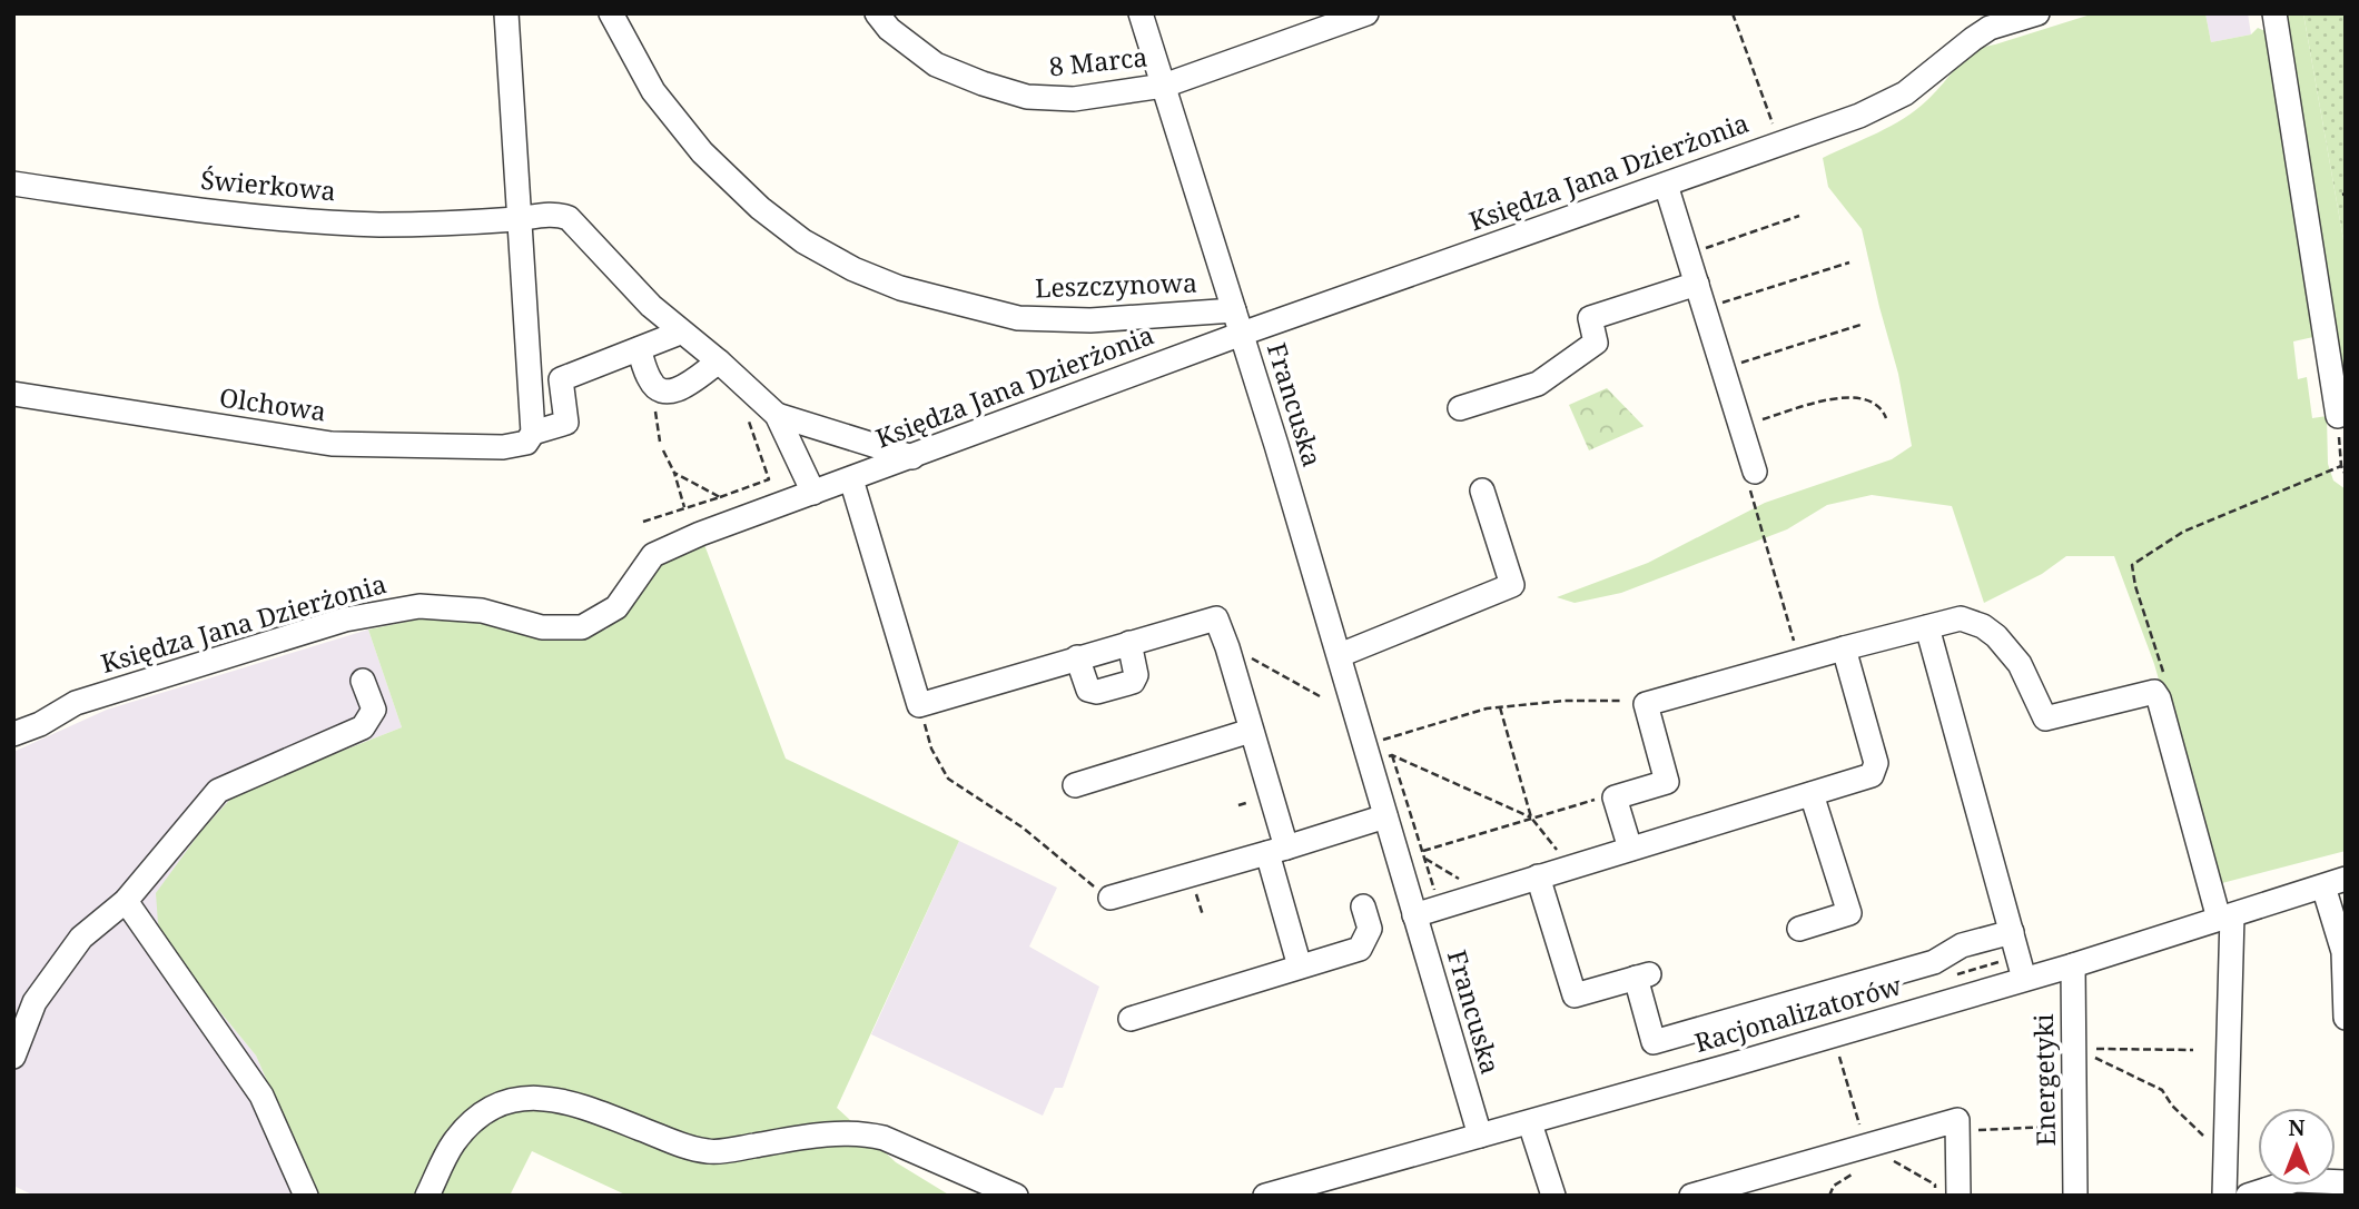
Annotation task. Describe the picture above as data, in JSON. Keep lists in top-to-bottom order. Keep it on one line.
{"streets":{"street":["8 Marca","Księdza Jana Dzierżonia","Świerkowa","Leszczynowa","Olchowa","Francuska","Racjonalizatorów","Energetyki"]},"crossings":[["8 Marca","Francuska"],["Księdza Jana Dzierżonia","Francuska"],["Leszczynowa","Francuska"],["Francuska","Racjonalizatorów"],["Racjonalizatorów","Energetyki"]],"north":"top"}
